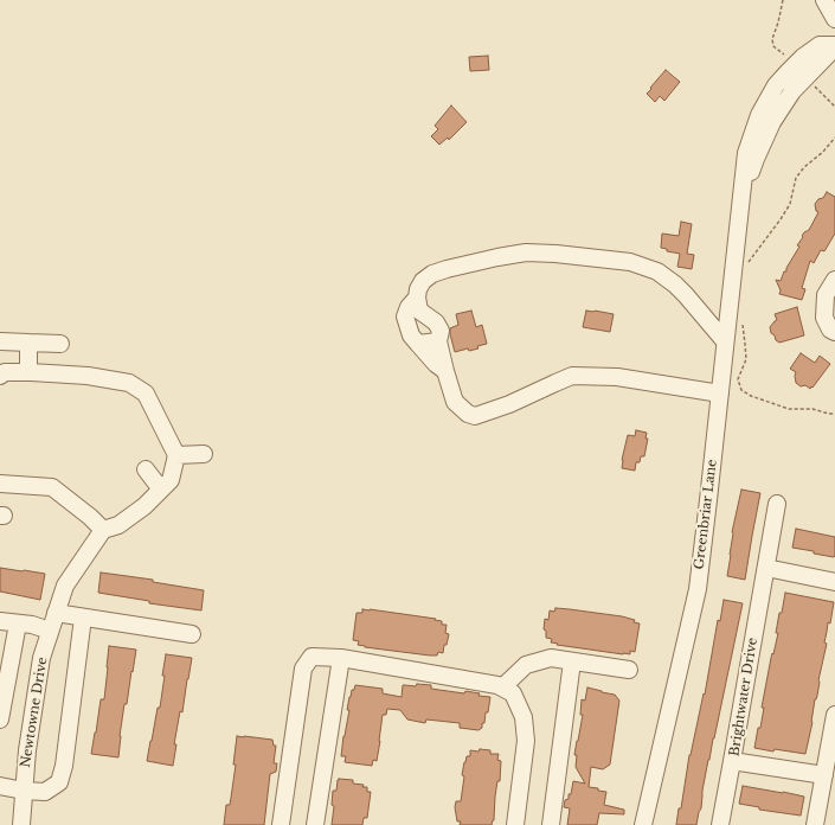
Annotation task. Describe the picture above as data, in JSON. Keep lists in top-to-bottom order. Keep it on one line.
{"streets":{"street":["Greenbriar Lane","Brightwater Drive","Newtowne Drive"]}}
